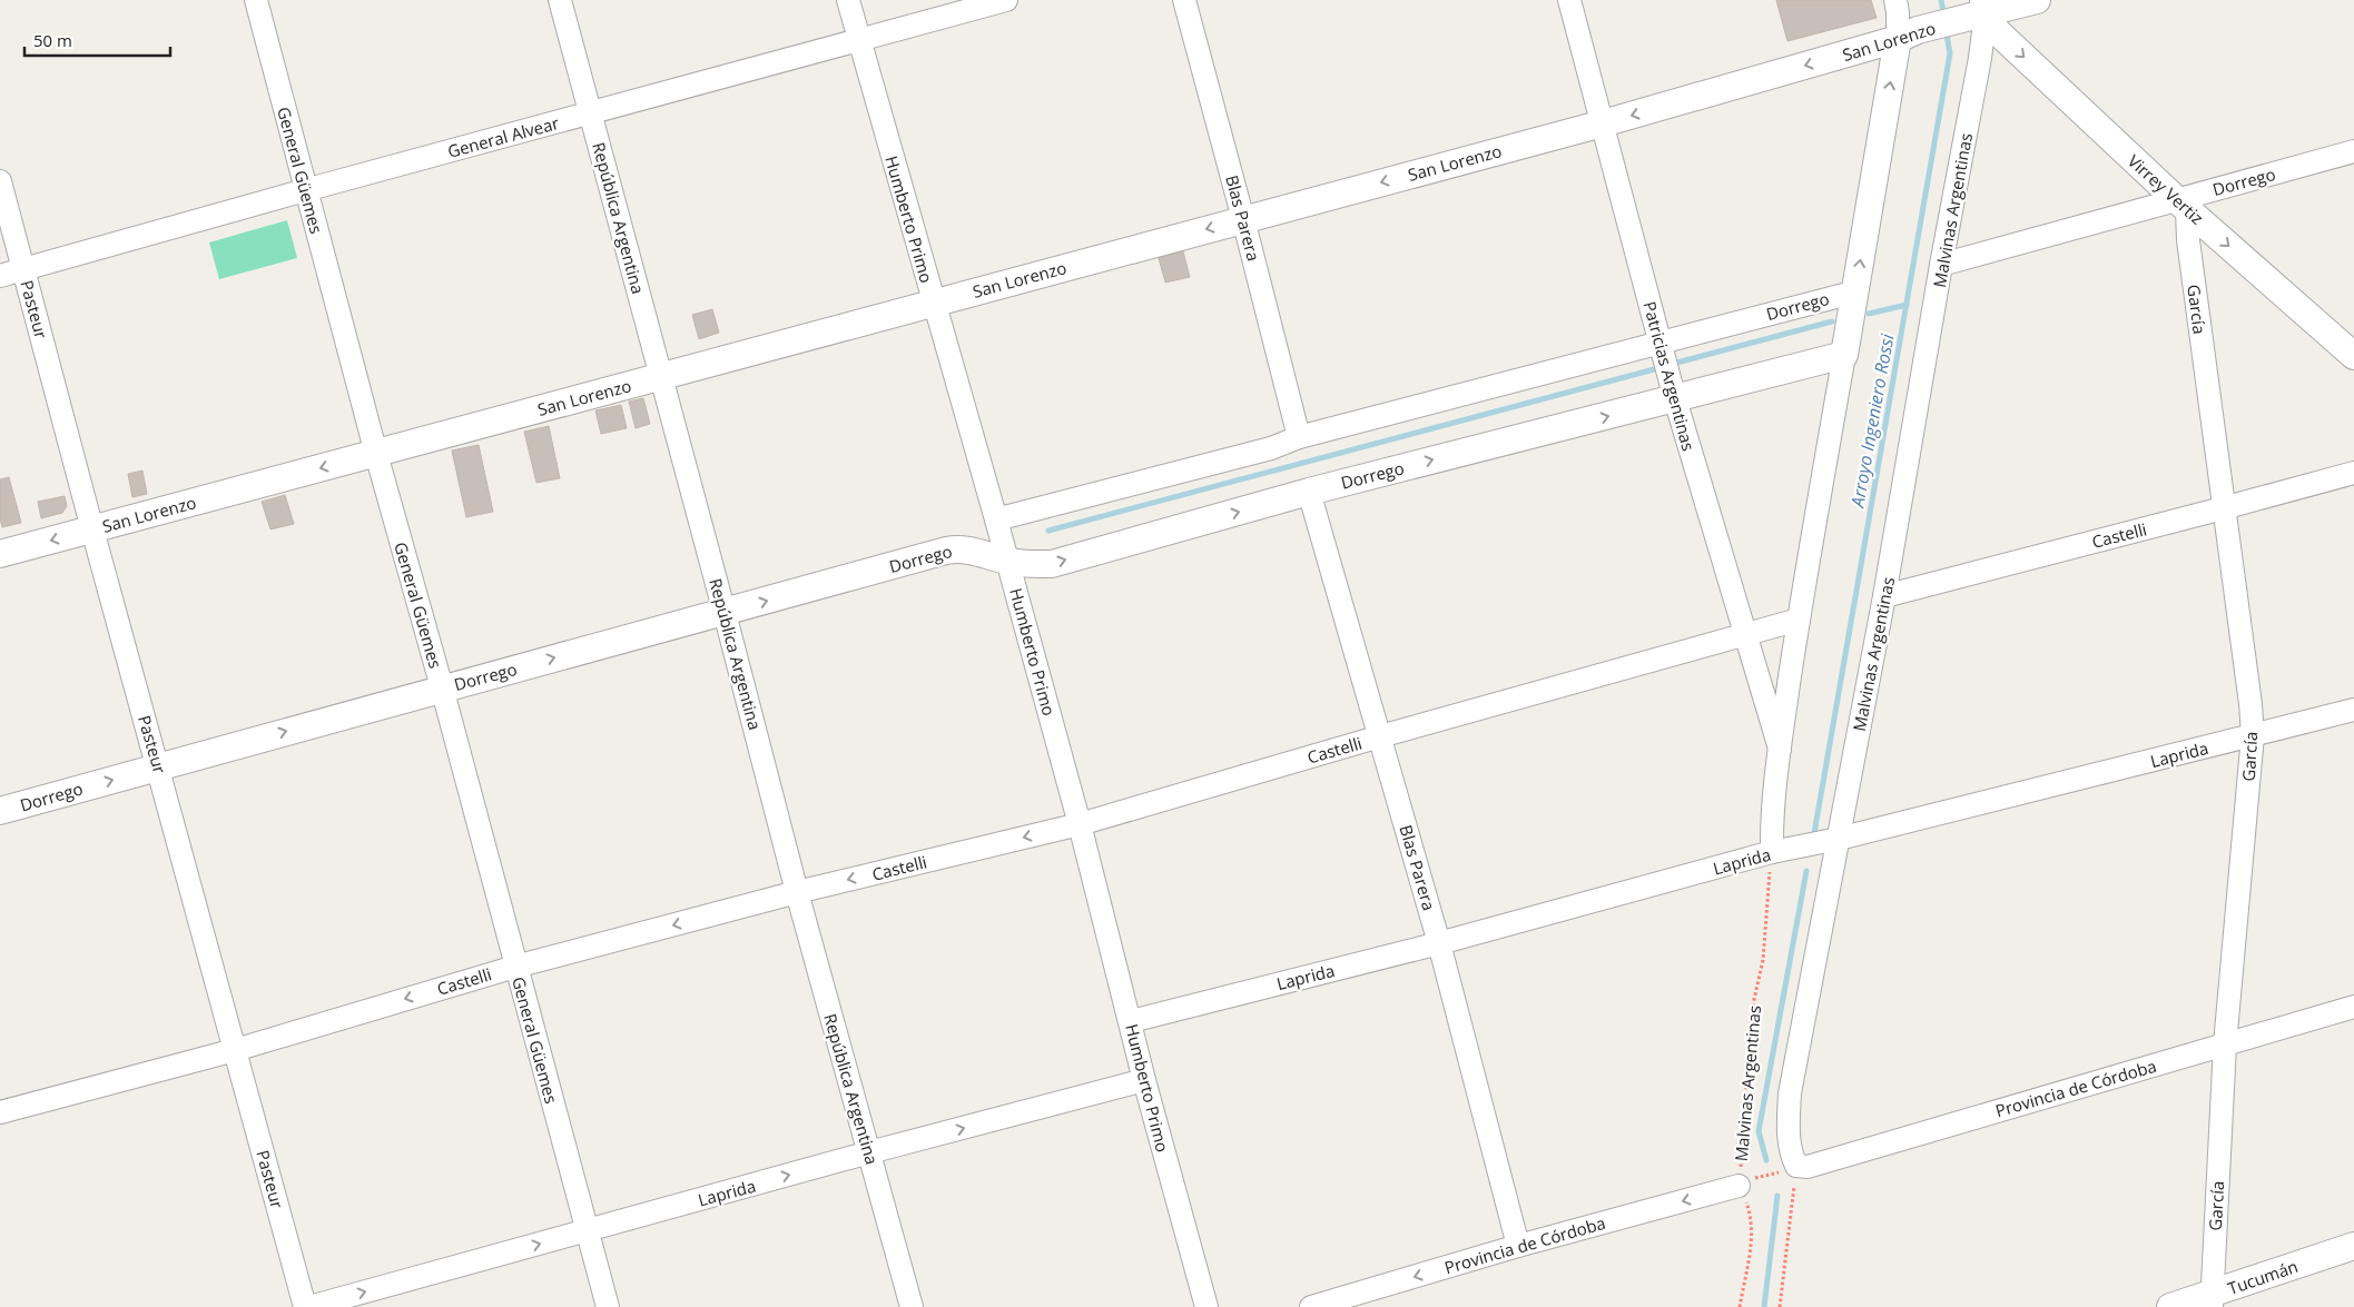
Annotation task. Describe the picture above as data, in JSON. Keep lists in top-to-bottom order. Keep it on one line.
{"streets":{"street":["San Lorenzo","General Alvear","General Güemes","Dorrego","Virrey Vertiz","Malvinas Argentinas","República Argentina","Blas Parera","Humberto Primo","Pasteur","García","Patricias Argentinas","Castelli","Laprida","Provincia de Córdoba","Tucumán"]},"crossings":[["San Lorenzo","General Güemes"],["San Lorenzo","Virrey Vertiz"],["San Lorenzo","Malvinas Argentinas"],["San Lorenzo","República Argentina"],["San Lorenzo","Blas Parera"],["San Lorenzo","Humberto Primo"],["San Lorenzo","Pasteur"],["San Lorenzo","Patricias Argentinas"],["General Alvear","General Güemes"],["General Alvear","República Argentina"],["General Alvear","Humberto Primo"],["General Alvear","Pasteur"],["General Güemes","Dorrego"],["General Güemes","Castelli"],["General Güemes","Laprida"],["Dorrego","Virrey Vertiz"],["Dorrego","Malvinas Argentinas"],["Dorrego","República Argentina"],["Dorrego","Blas Parera"],["Dorrego","Humberto Primo"],["Dorrego","Pasteur"],["Dorrego","García"],["Dorrego","Patricias Argentinas"],["Virrey Vertiz","Malvinas Argentinas"],["Virrey Vertiz","García"],["Malvinas Argentinas","Castelli"],["Malvinas Argentinas","Laprida"],["Malvinas Argentinas","Provincia de Córdoba"],["República Argentina","Castelli"],["República Argentina","Laprida"],["Blas Parera","Castelli"],["Blas Parera","Laprida"],["Blas Parera","Provincia de Córdoba"],["Humberto Primo","Castelli"],["Humberto Primo","Laprida"],["Pasteur","Castelli"],["García","Castelli"],["García","Laprida"],["García","Provincia de Córdoba"],["García","Tucumán"],["Patricias Argentinas","Castelli"]],"one_way":["San Lorenzo","Virrey Vertiz","Castelli","Laprida","Provincia de Córdoba"],"water":["Arroyo Ingeniero Rossi"],"scale_bar":"50 m"}
